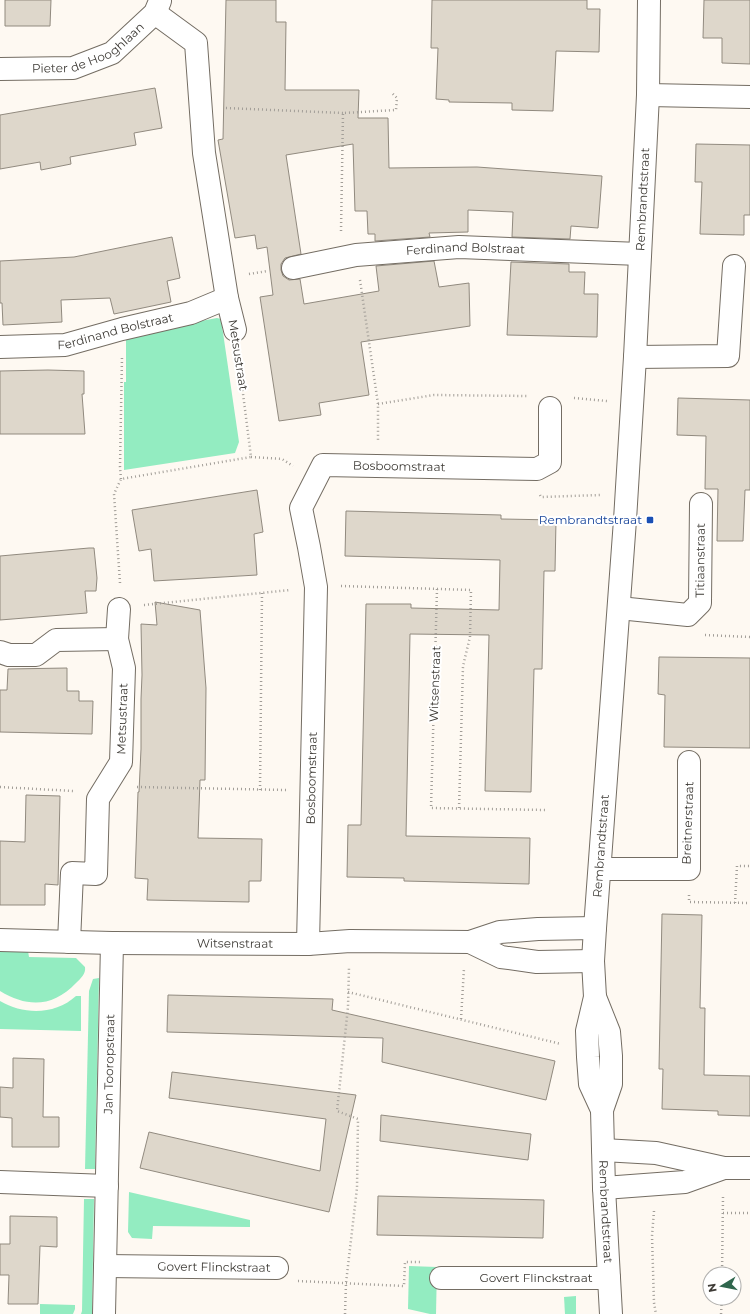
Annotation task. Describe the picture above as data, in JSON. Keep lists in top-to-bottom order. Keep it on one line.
{"streets":{"street":["Pieter de Hooghlaan","Rembrandtstraat","Ferdinand Bolstraat","Metsustraat","Bosboomstraat","Titiaanstraat","Witsenstraat","Breitnerstraat","Jan Tooropstraat","Govert Flinckstraat"]},"crossings":[["Pieter de Hooghlaan","Metsustraat"],["Rembrandtstraat","Ferdinand Bolstraat"],["Rembrandtstraat","Titiaanstraat"],["Rembrandtstraat","Witsenstraat"],["Rembrandtstraat","Breitnerstraat"],["Rembrandtstraat","Govert Flinckstraat"],["Ferdinand Bolstraat","Metsustraat"],["Metsustraat","Witsenstraat"],["Bosboomstraat","Witsenstraat"],["Witsenstraat","Jan Tooropstraat"],["Jan Tooropstraat","Govert Flinckstraat"]],"places":{"transit":["Rembrandtstraat"]},"north":"left"}
